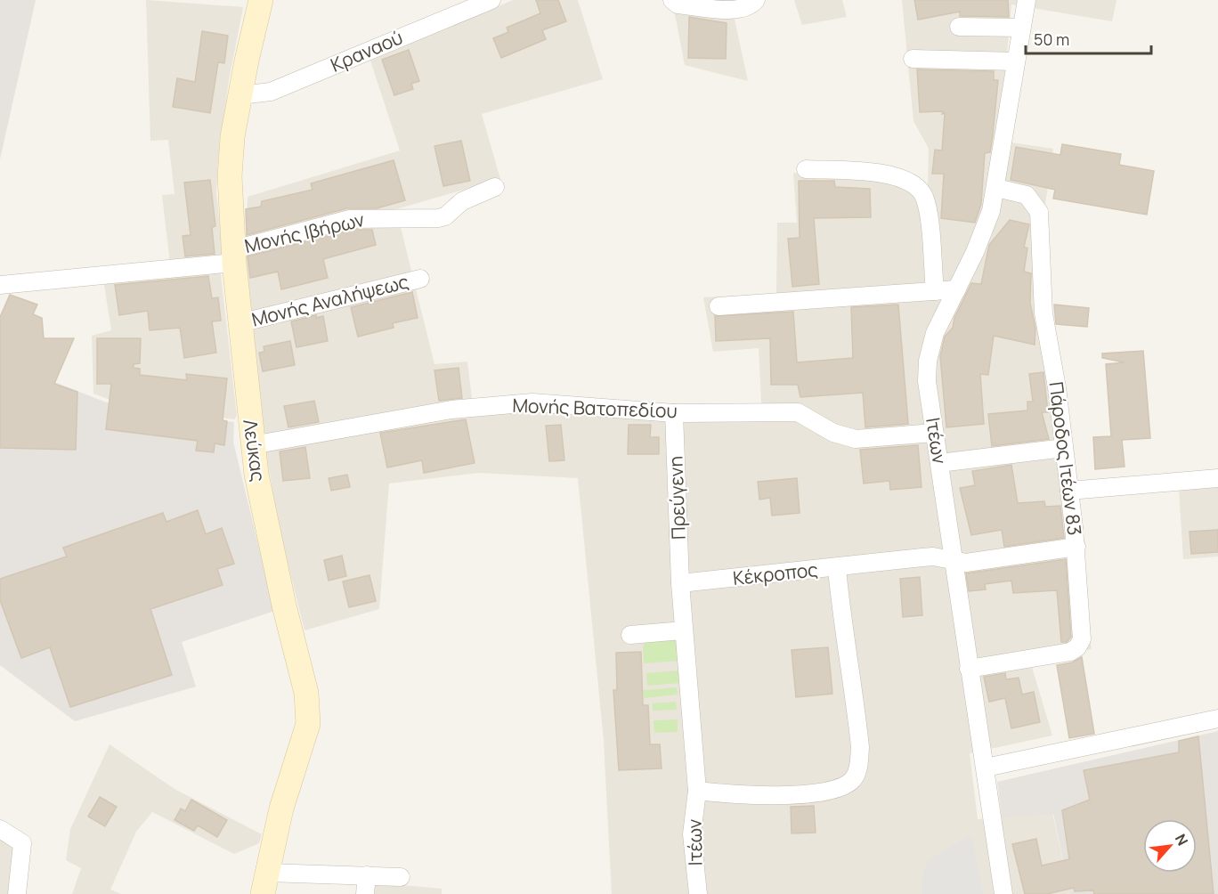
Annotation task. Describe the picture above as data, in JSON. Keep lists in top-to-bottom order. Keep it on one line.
{"streets":{"street":["Κραναού","Μονής Ιβήρων","Μονής Αναλήψεως","Μονής Βατοπεδίου","Ιτέων","Λεύκας","Πάροδος Ιτέων 83","Πρεύγενη","Κέκροπος"]},"crossings":[["Κραναού","Λεύκας"],["Μονής Ιβήρων","Λεύκας"],["Μονής Αναλήψεως","Λεύκας"],["Μονής Βατοπεδίου","Ιτέων"],["Μονής Βατοπεδίου","Λεύκας"],["Μονής Βατοπεδίου","Πρεύγενη"],["Ιτέων","Πάροδος Ιτέων 83"],["Ιτέων","Κέκροπος"],["Πάροδος Ιτέων 83","Κέκροπος"],["Πρεύγενη","Κέκροπος"]],"scale_bar":"50 m","north":"top right"}
